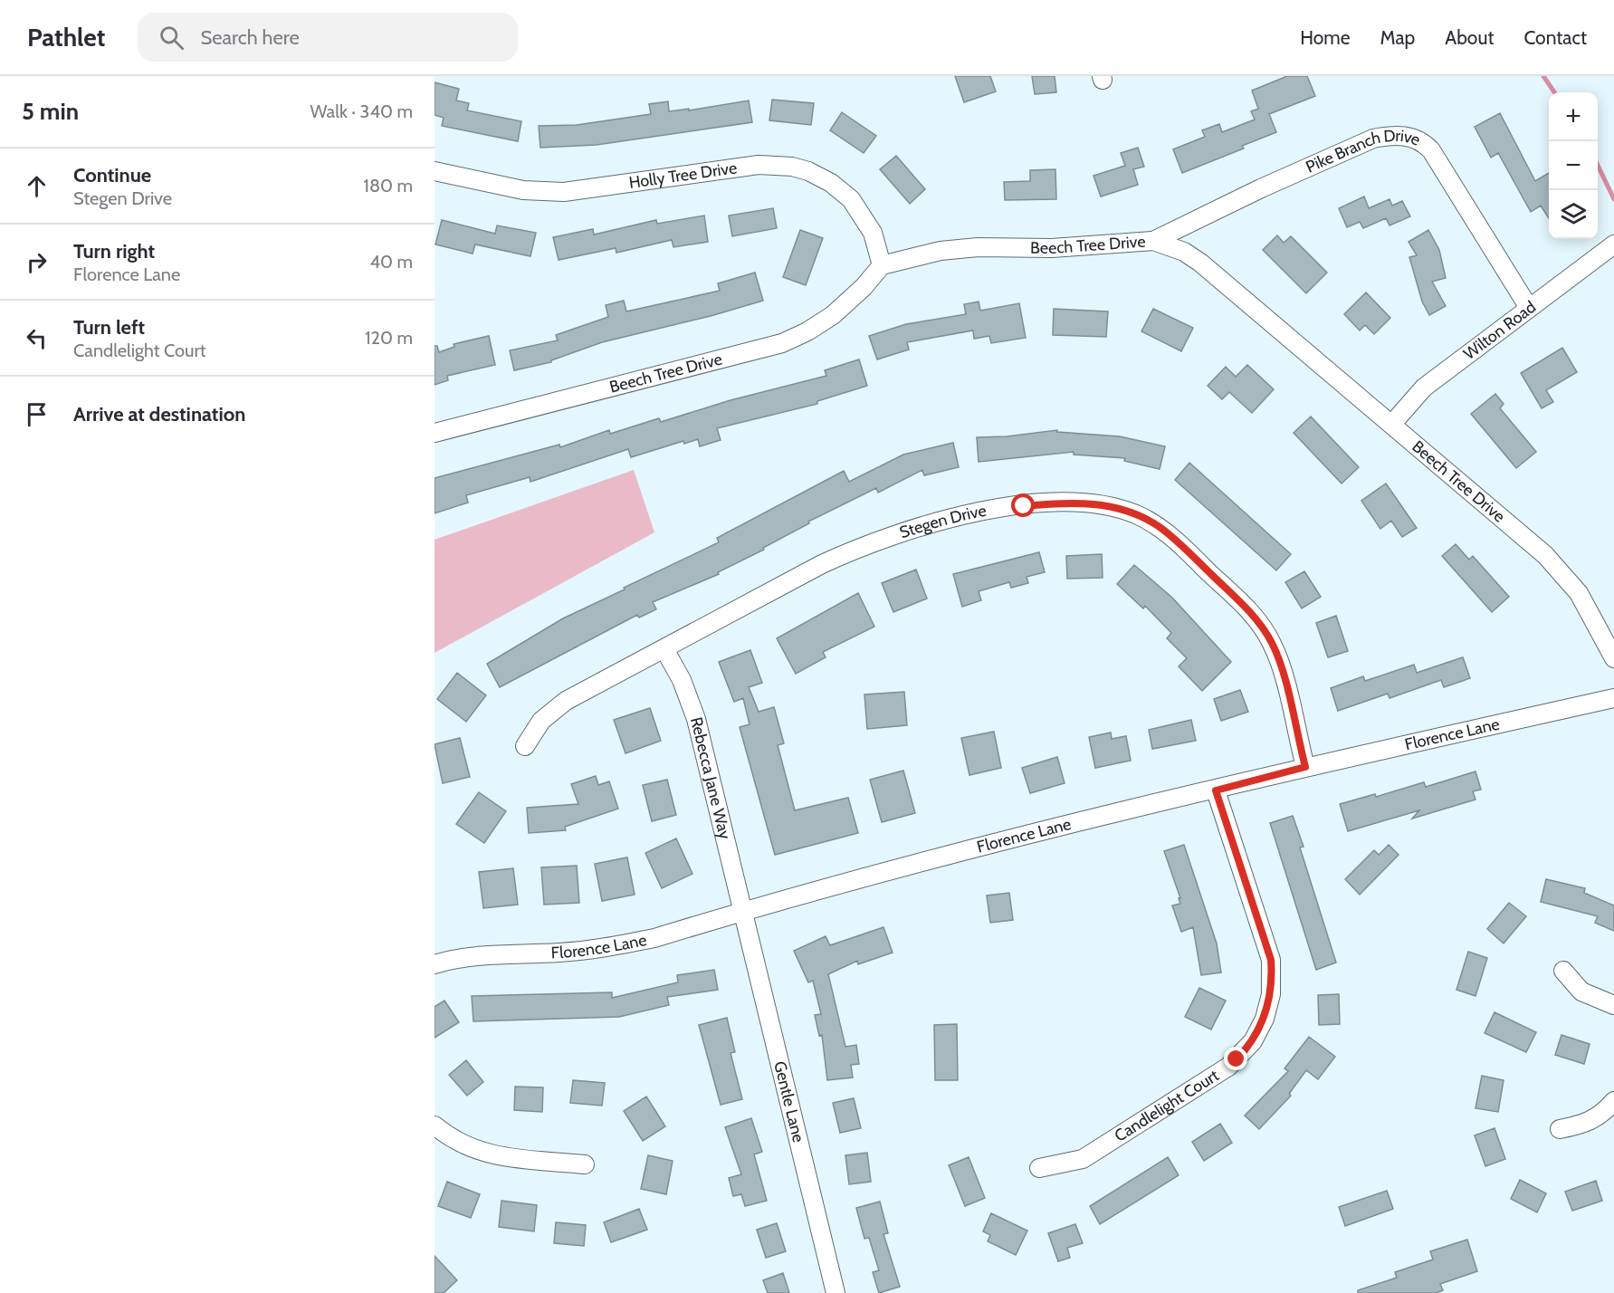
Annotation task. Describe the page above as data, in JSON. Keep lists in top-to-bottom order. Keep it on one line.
{"streets":{"street":["Pike Branch Drive","Holly Tree Drive","Beech Tree Drive","Wilton Road","Stegen Drive","Florence Lane","Rebecca Jane Way","Gentle Lane","Candlelight Court"]},"crossings":[["Pike Branch Drive","Beech Tree Drive"],["Pike Branch Drive","Wilton Road"],["Holly Tree Drive","Beech Tree Drive"],["Beech Tree Drive","Wilton Road"],["Stegen Drive","Florence Lane"],["Stegen Drive","Rebecca Jane Way"],["Florence Lane","Rebecca Jane Way"],["Florence Lane","Gentle Lane"],["Florence Lane","Candlelight Court"],["Rebecca Jane Way","Gentle Lane"]],"page":{"header":"Pathlet","search":"Search here","nav":["Home","Map","About","Contact"],"heading":["5 min","Walk · 340 m"],"map_buttons":["+","−"],"list":[["Continue","Stegen Drive","180 m"],["Turn right","Florence Lane","40 m"],["Turn left","Candlelight Court","120 m"],"Arrive at destination"]}}
